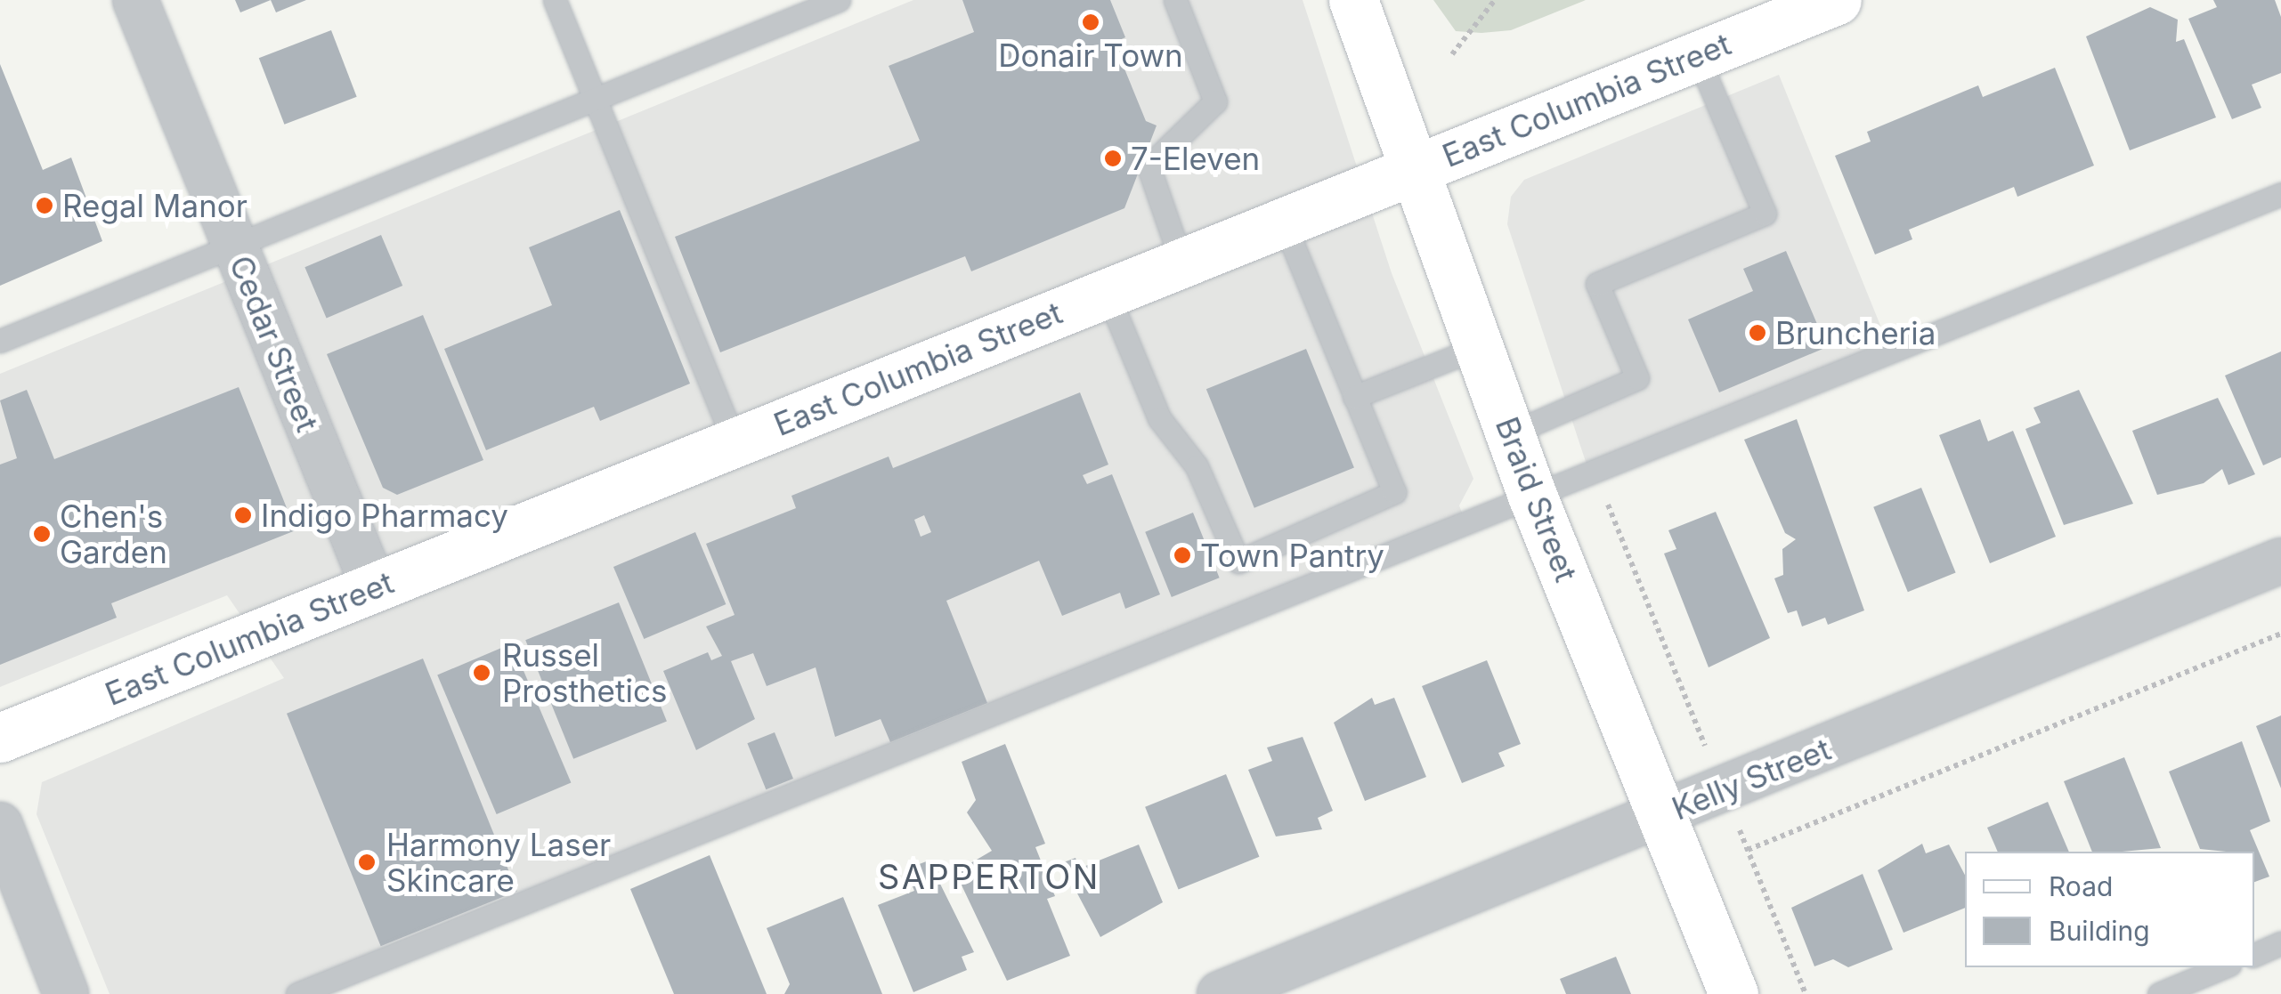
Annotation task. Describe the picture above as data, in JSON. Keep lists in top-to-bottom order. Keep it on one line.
{"streets":{"street":["East Columbia Street","Cedar Street","Braid Street","Kelly Street"]},"crossings":[["East Columbia Street","Cedar Street"],["East Columbia Street","Braid Street"],["Braid Street","Kelly Street"]],"districts":["SAPPERTON"],"places":["Donair Town","7-Eleven","Regal Manor","Bruncheria","Indigo Pharmacy","Chen's Garden","Town Pantry","Russel Prosthetics","Harmony Laser Skincare"],"legend":["Road","Building"]}
